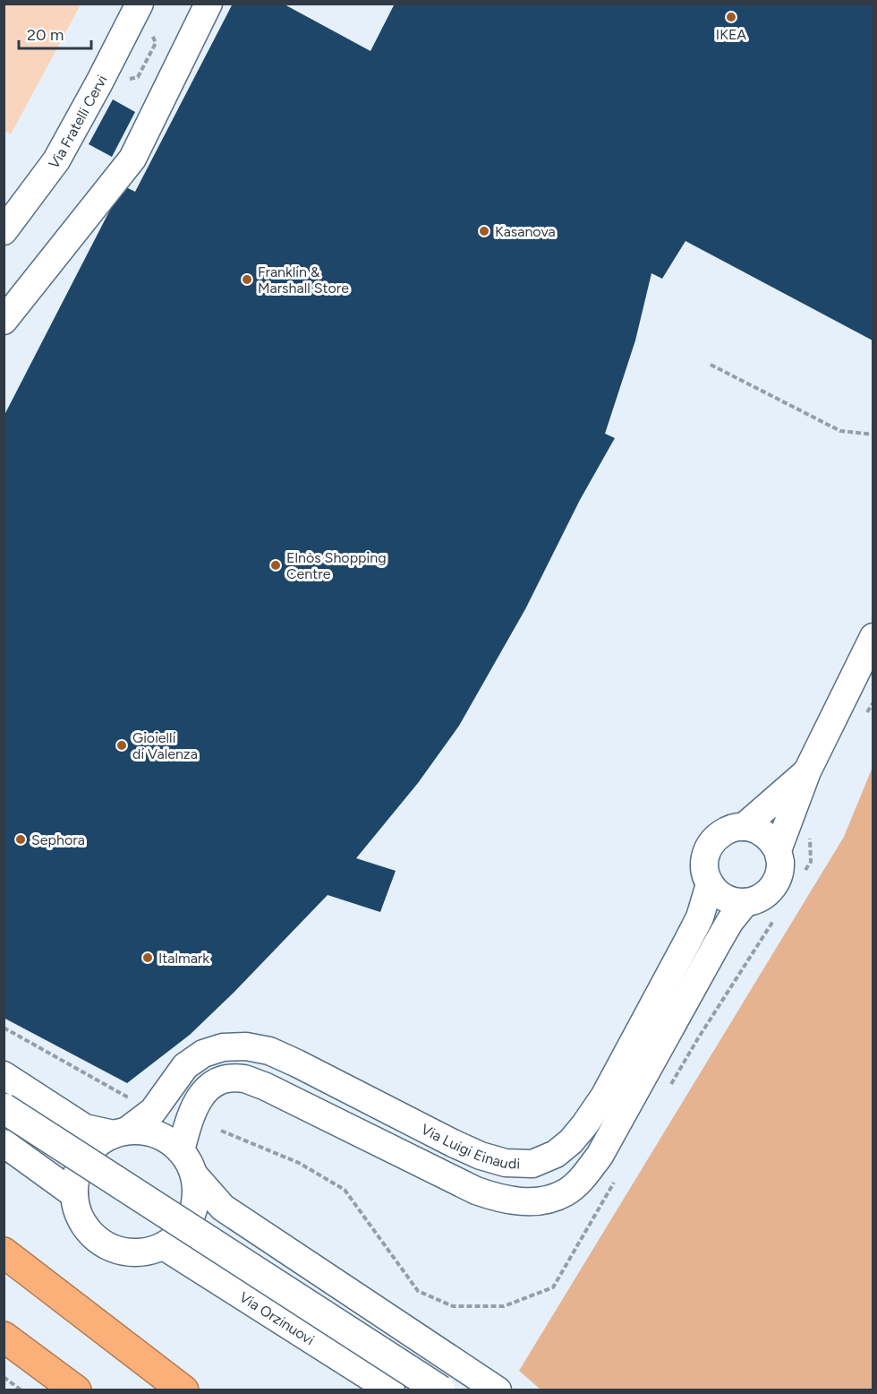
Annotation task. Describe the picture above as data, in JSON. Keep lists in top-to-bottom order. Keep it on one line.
{"streets":{"street":["Via Fratelli Cervi","Via Luigi Einaudi","Via Orzinuovi"]},"crossings":[["Via Luigi Einaudi","Via Orzinuovi"]],"places":["IKEA","Kasanova","Franklin & Marshall Store","Elnòs Shopping Centre","Gioielli di Valenza","Sephora","Italmark"],"scale_bar":"20 m"}
